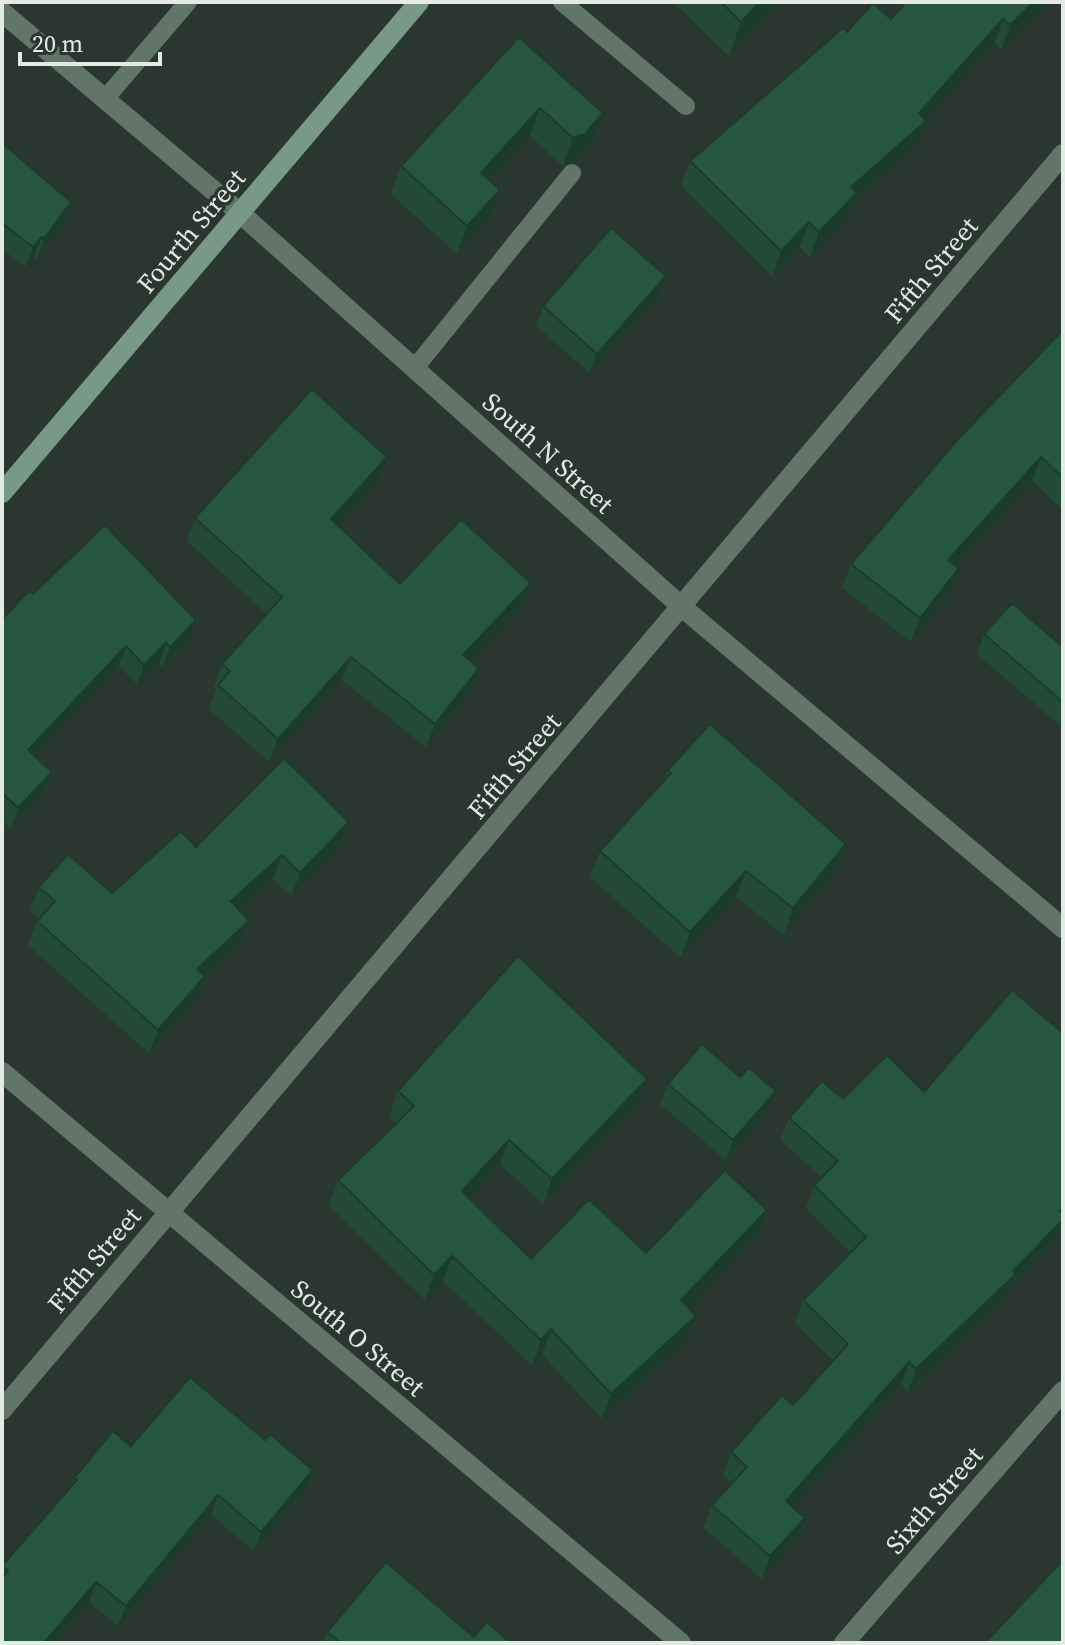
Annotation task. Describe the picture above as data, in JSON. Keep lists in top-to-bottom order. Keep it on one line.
{"streets":{"main road":["Fourth Street"],"street":["Fifth Street","South N Street","South O Street","Sixth Street"]},"crossings":[["Fourth Street","South N Street"],["Fifth Street","South N Street"],["Fifth Street","South O Street"]],"scale_bar":"20 m"}
